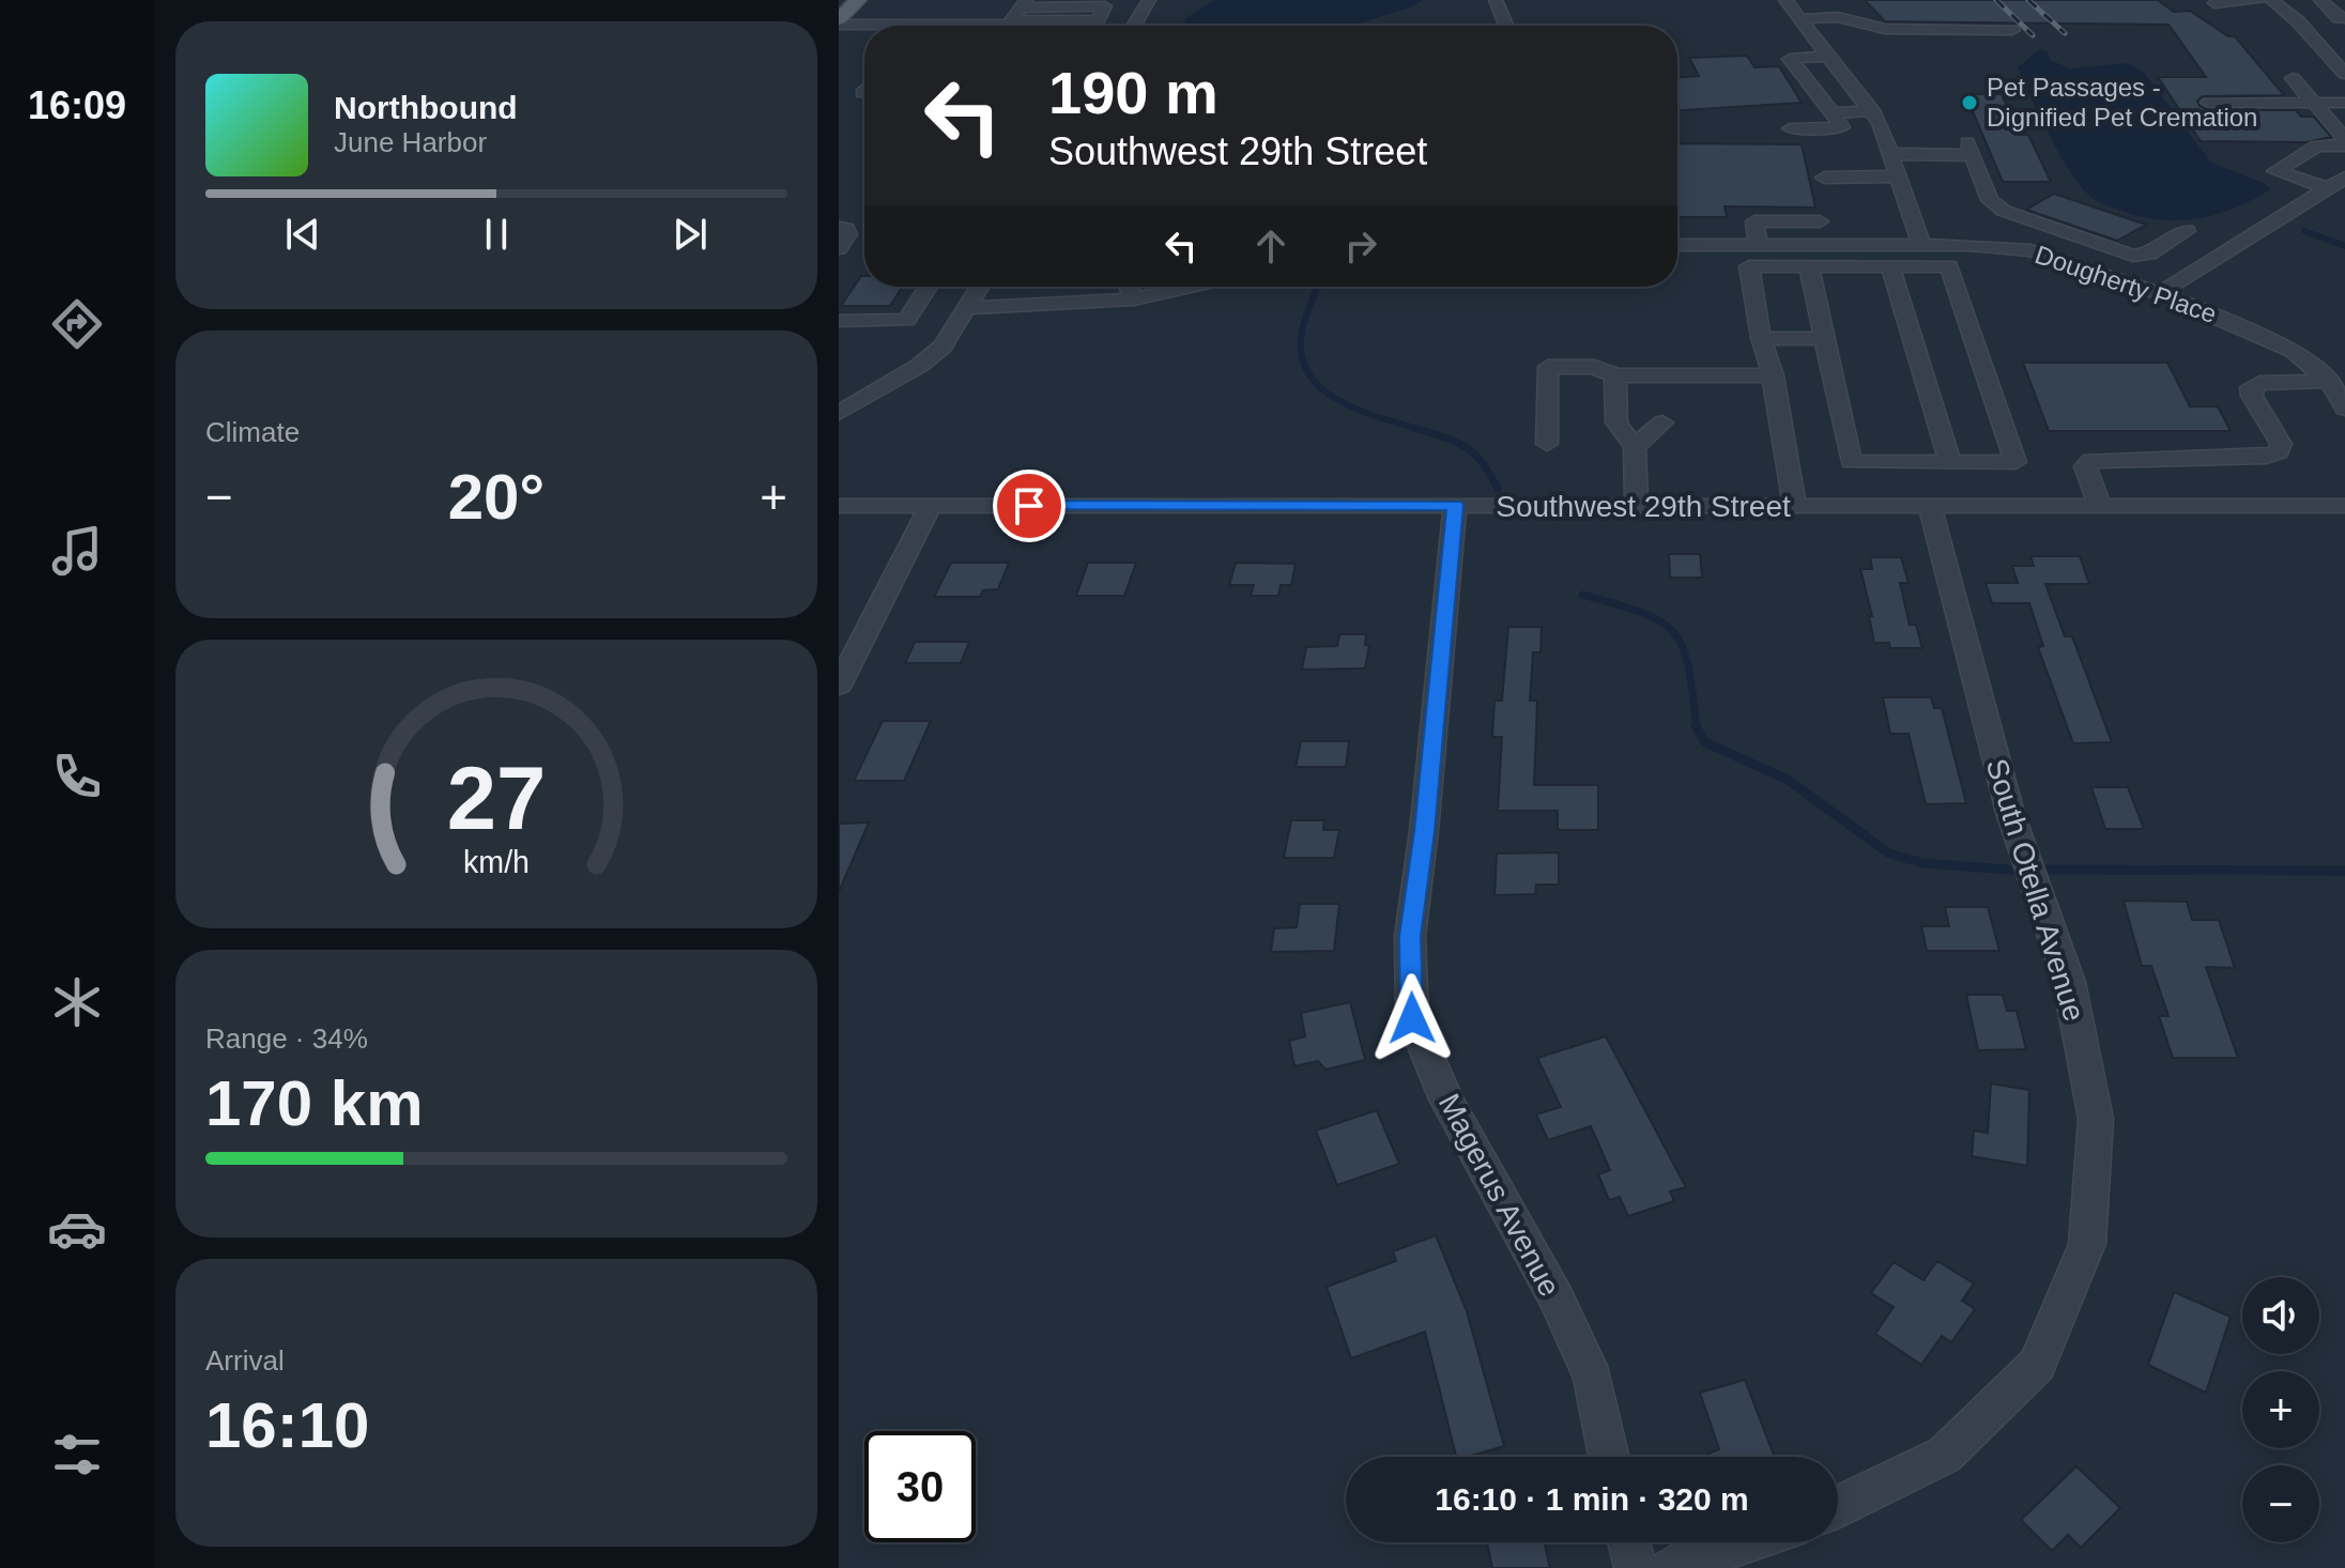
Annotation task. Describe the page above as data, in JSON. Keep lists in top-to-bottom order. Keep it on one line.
{"streets":{"street":["Dougherty Place","Southwest 29th Street","South Otella Avenue","Magerus Avenue"]},"crossings":[["Southwest 29th Street","South Otella Avenue"],["Southwest 29th Street","Magerus Avenue"]],"places":["Pet Passages - Dignified Pet Cremation"],"page":{"tabs":"16:09","turn":["190 m","Southwest 29th Street"],"song":["Northbound","June Harbor"],"tile":["Climate",["Range · 34%","170 km"],["Arrival","16:10"]],"heat":["−","20°","+"],"map_buttons":["+","−"],"limit":"30","trip":"16:10 · 1 min · 320 m","gauge":["27","km/h"]}}
